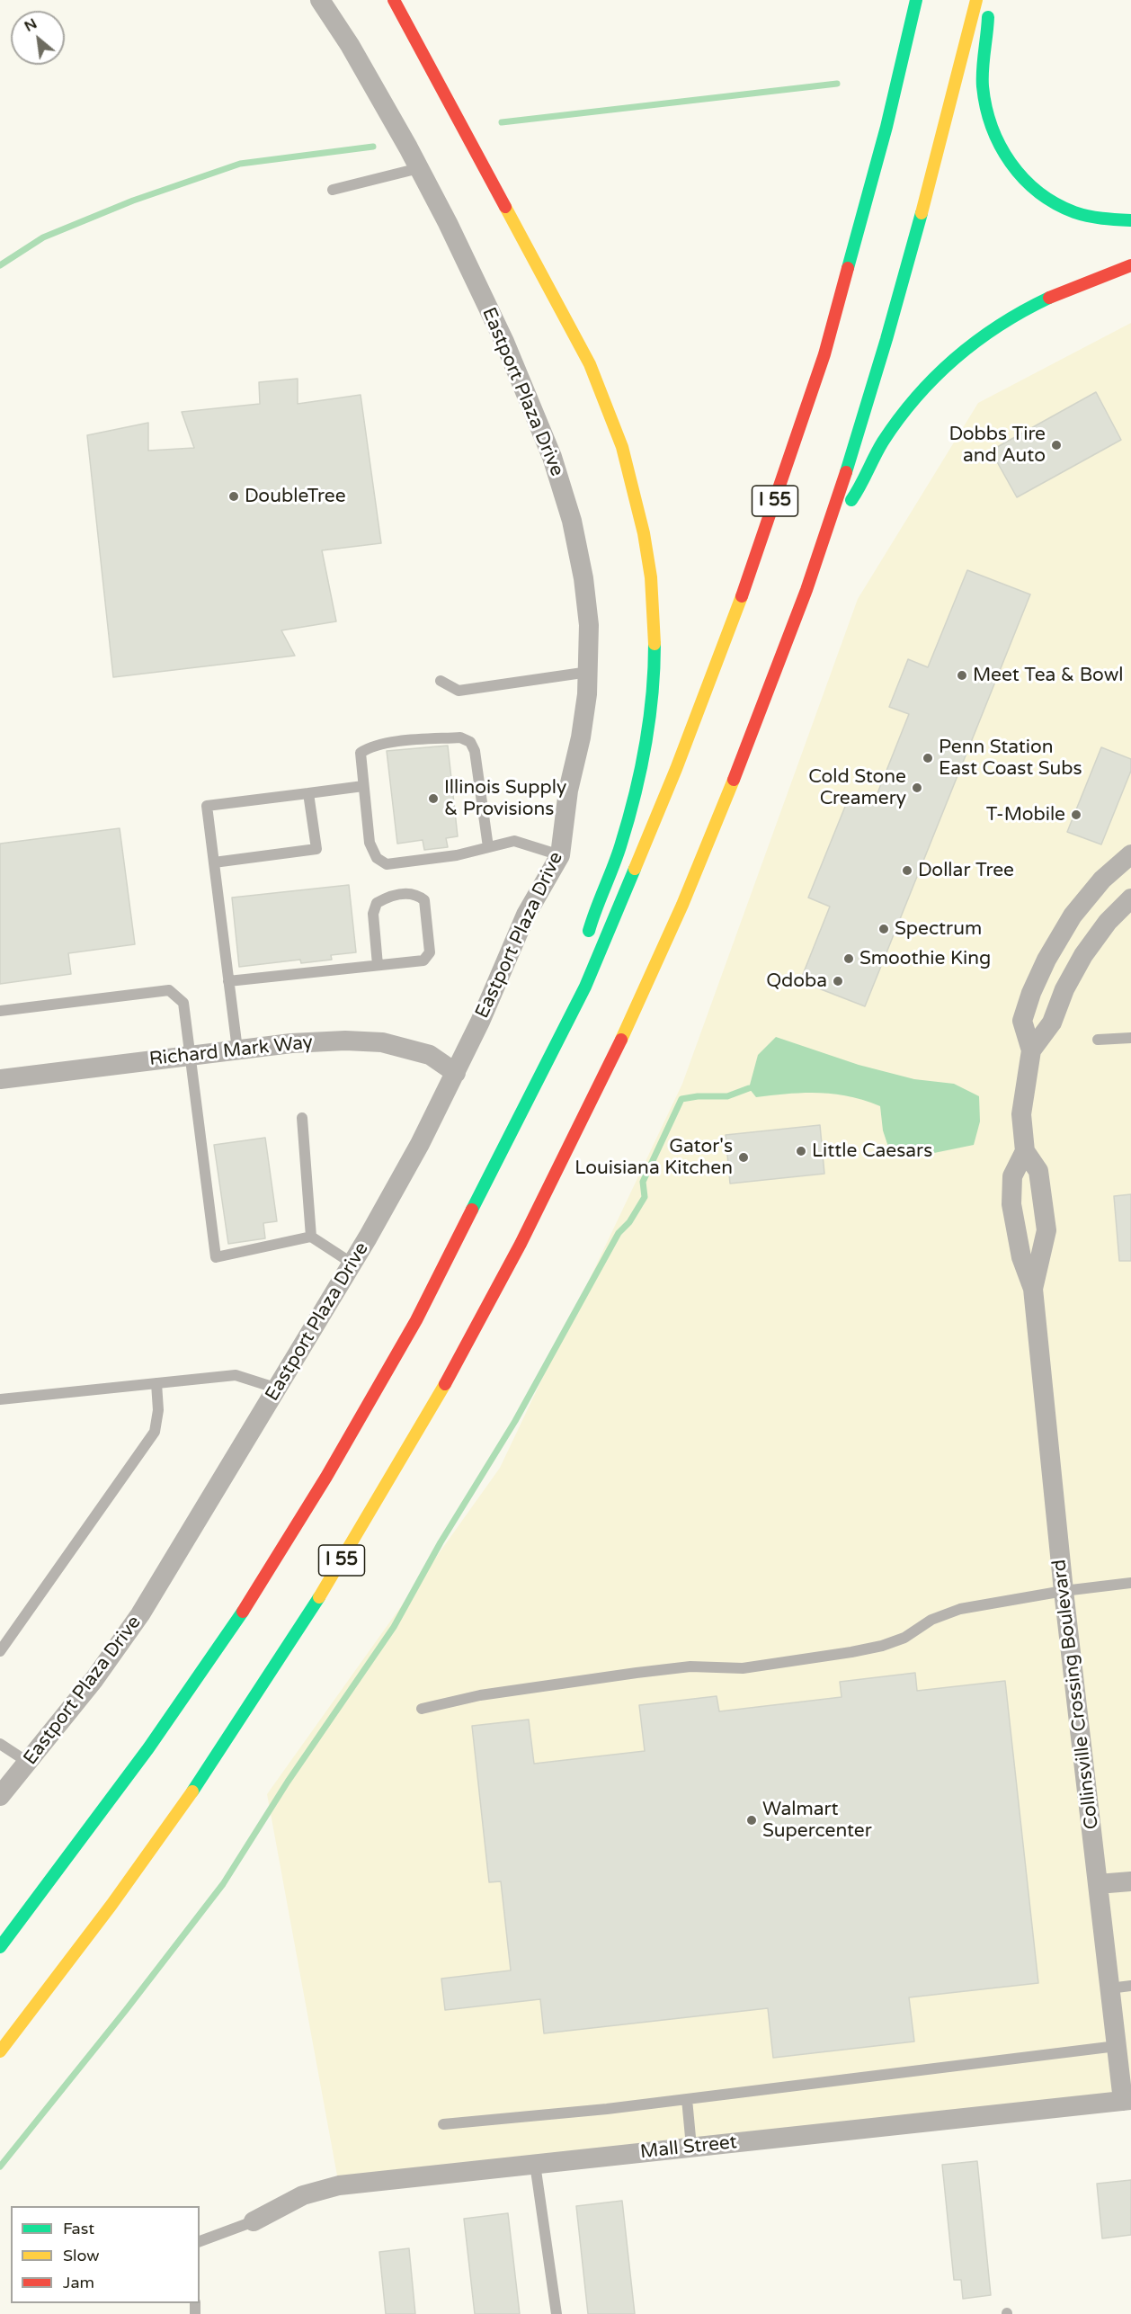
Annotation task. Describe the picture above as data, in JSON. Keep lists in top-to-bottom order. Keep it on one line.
{"streets":{"highway":["I 55"],"street":["Eastport Plaza Drive","Richard Mark Way","Collinsville Crossing Boulevard","Mall Street"]},"crossings":[["Eastport Plaza Drive","Richard Mark Way"],["Collinsville Crossing Boulevard","Mall Street"]],"places":["Dobbs Tire and Auto","DoubleTree","Meet Tea & Bowl","Penn Station East Coast Subs","Cold Stone Creamery","Illinois Supply & Provisions","T-Mobile","Dollar Tree","Spectrum","Smoothie King","Qdoba","Little Caesars","Gator's Louisiana Kitchen","Walmart Supercenter"],"legend":["Fast","Slow","Jam"],"north":"top left"}
